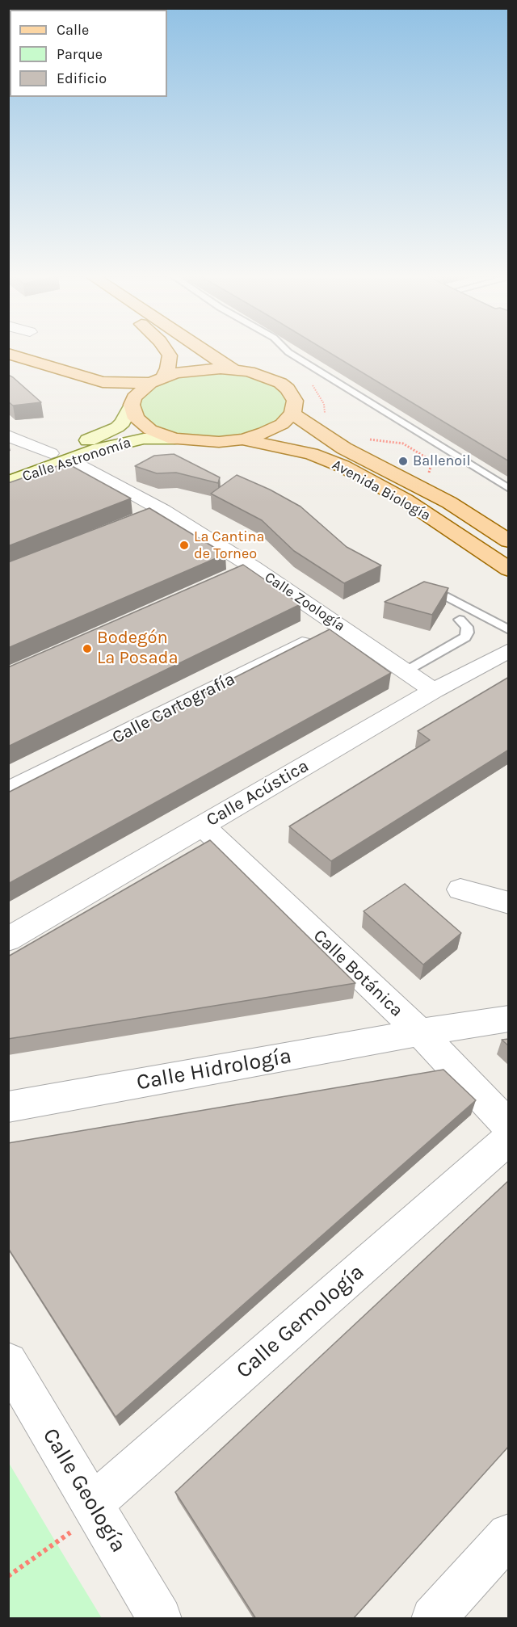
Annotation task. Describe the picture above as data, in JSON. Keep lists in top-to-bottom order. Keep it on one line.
{"streets":{"main road":["Avenida Biología"],"street":["Calle Astronomía","Calle Zoología","Calle Cartografía","Calle Acústica","Calle Botánica","Calle Hidrología","Calle Gemología","Calle Geología"]},"crossings":[["Calle Astronomía","Calle Zoología"],["Calle Zoología","Calle Cartografía"],["Calle Zoología","Calle Acústica"],["Calle Acústica","Calle Botánica"],["Calle Botánica","Calle Hidrología"],["Calle Gemología","Calle Geología"]],"places":["Ballenoil","La Cantina de Torneo","Bodegón La Posada"],"legend":["Calle","Parque","Edificio"]}
